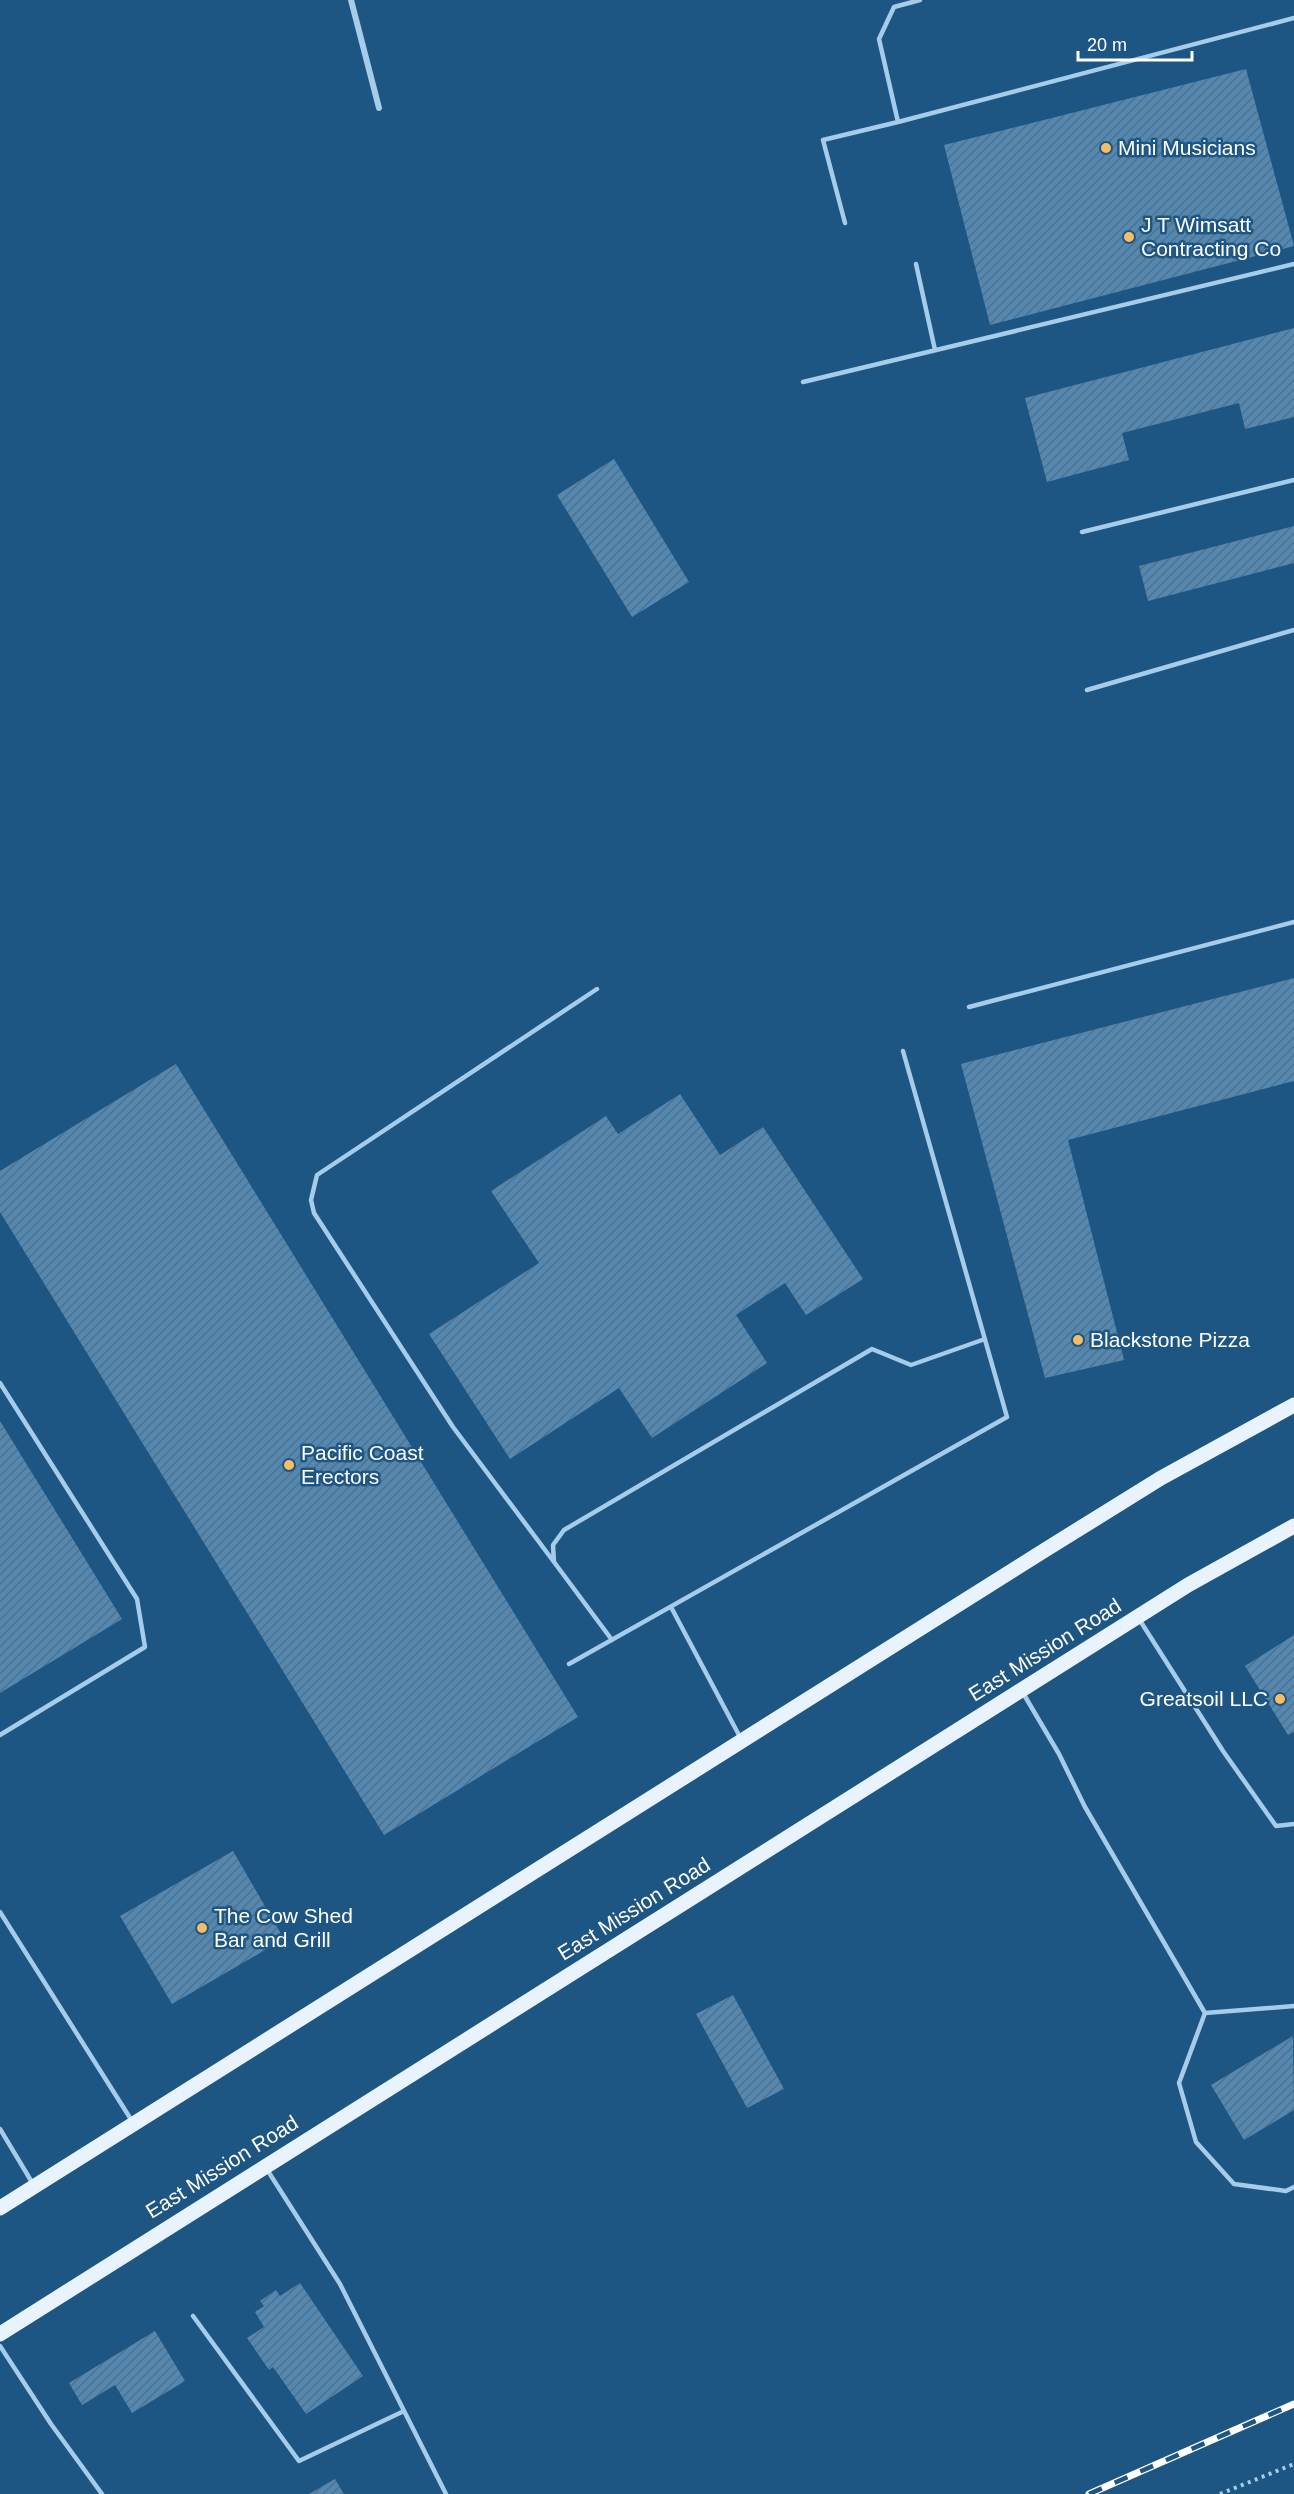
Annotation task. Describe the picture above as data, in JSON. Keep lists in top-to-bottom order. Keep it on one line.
{"streets":{"main road":["East Mission Road"]},"places":["Mini Musicians","J T Wimsatt Contracting Co","Blackstone Pizza","Pacific Coast Erectors","Greatsoil LLC","The Cow Shed Bar and Grill"],"scale_bar":"20 m"}
